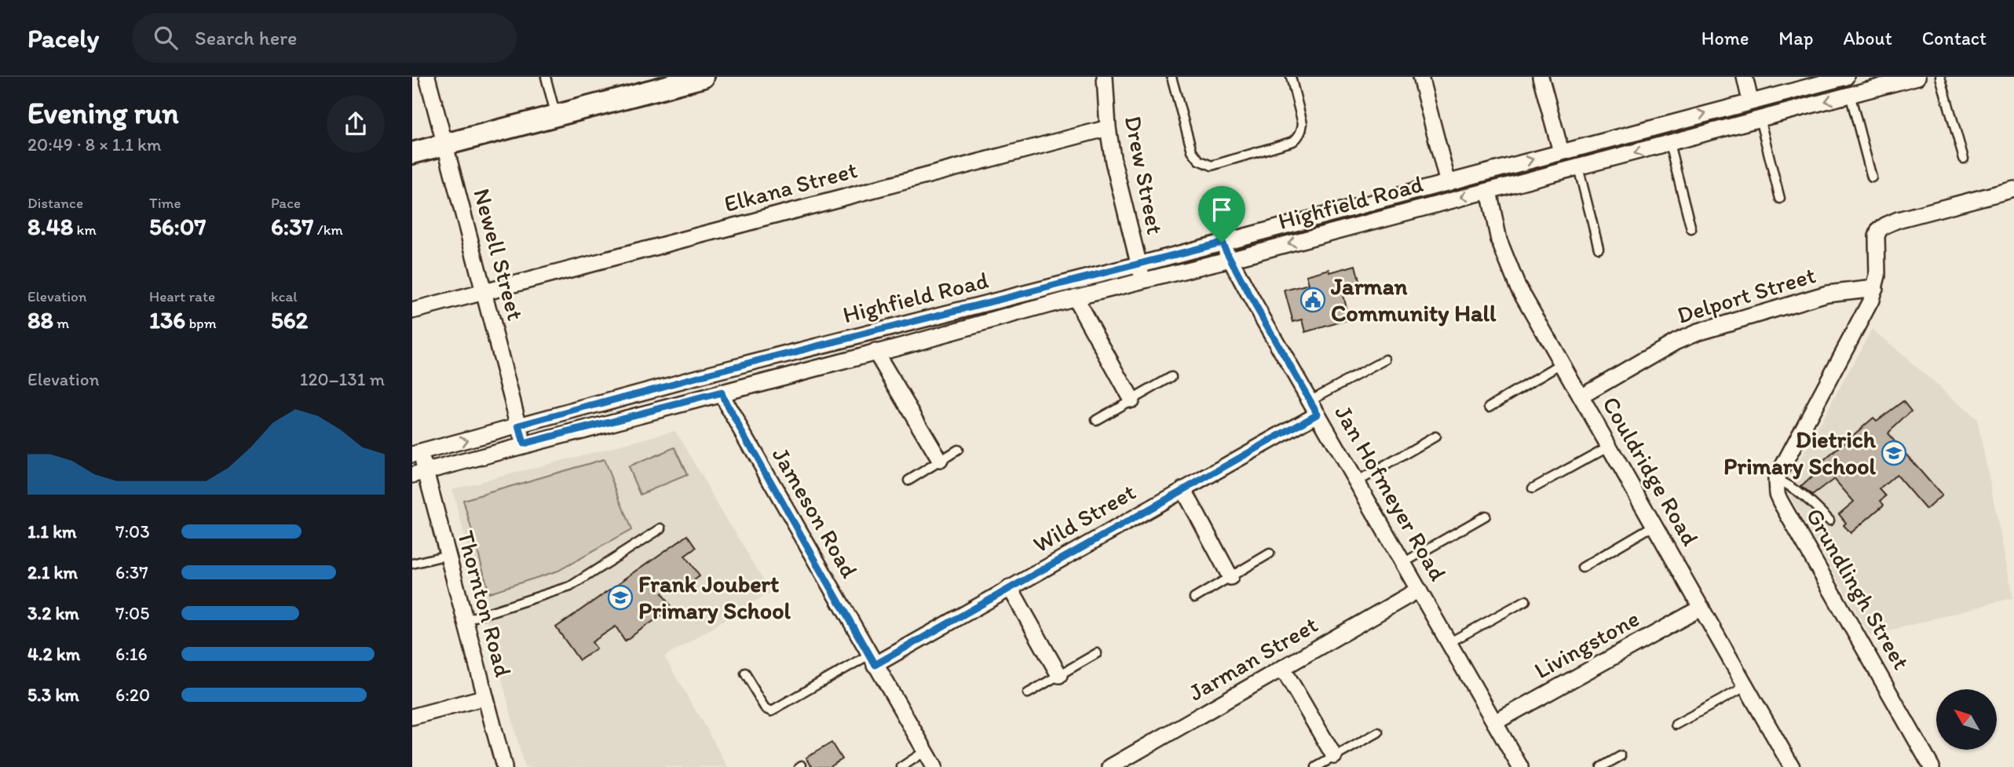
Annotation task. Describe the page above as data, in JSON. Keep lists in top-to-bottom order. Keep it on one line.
{"streets":{"street":["Drew Street","Elkana Street","Highfield Road","Newell Street","Delport Street","Couldridge Road","Jan Hofmeyer Road","Jameson Road","Wild Street","Grundlingh Street","Thornton Road","Livingstone","Jarman Street"]},"crossings":[["Drew Street","Elkana Street"],["Drew Street","Highfield Road"],["Elkana Street","Newell Street"],["Highfield Road","Newell Street"],["Highfield Road","Couldridge Road"],["Highfield Road","Jan Hofmeyer Road"],["Highfield Road","Jameson Road"],["Highfield Road","Thornton Road"],["Delport Street","Couldridge Road"],["Couldridge Road","Livingstone"],["Jan Hofmeyer Road","Wild Street"],["Jan Hofmeyer Road","Livingstone"],["Jan Hofmeyer Road","Jarman Street"],["Jameson Road","Wild Street"]],"places":{"public building":["Jarman Community Hall"],"school or university":["Dietrich Primary School","Frank Joubert Primary School"]},"north":"top left","page":{"header":"Pacely","search":"Search here","nav":["Home","Map","About","Contact"],"heading":["Evening run","20:49 · 8 × 1.1 km"],"stats":[["Distance","8.48 km"],["Time","56:07"],["Pace","6:37 /km"],["Elevation","88 m"],["Heart rate","136 bpm"],["kcal","562"]],"chart":["Elevation","120–131 m"],"list":[{"name":"1.1 km","note":"7:03"},{"name":"2.1 km","note":"6:37"},{"name":"3.2 km","note":"7:05"},{"name":"4.2 km","note":"6:16"},{"name":"5.3 km","note":"6:20"}]}}
